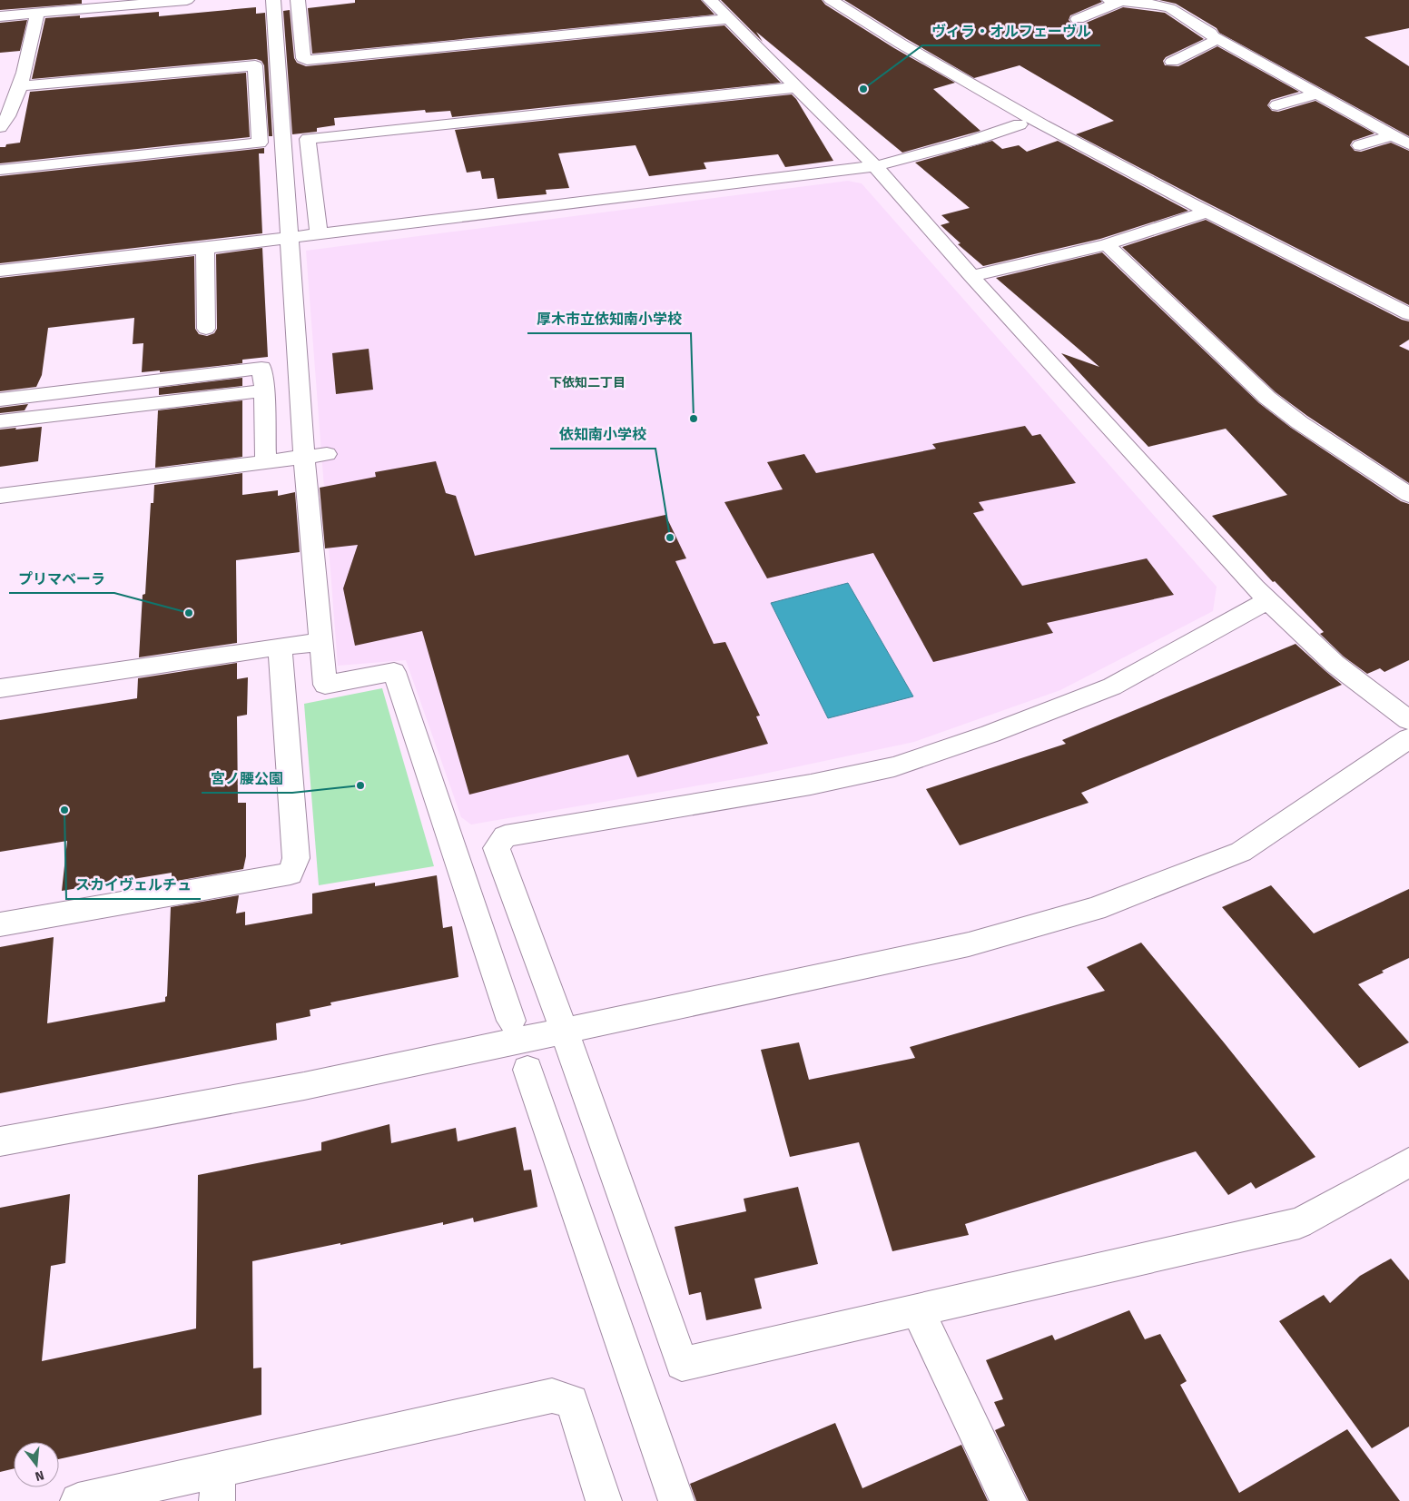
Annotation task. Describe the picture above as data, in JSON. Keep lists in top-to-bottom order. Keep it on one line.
{"districts":["下依知二丁目"],"places":["ヴィラ・オルフェーヴル","厚木市立依知南小学校","依知南小学校","プリマベーラ","宮ノ腰公園","スカイヴェルチュ"],"north":"bottom"}
